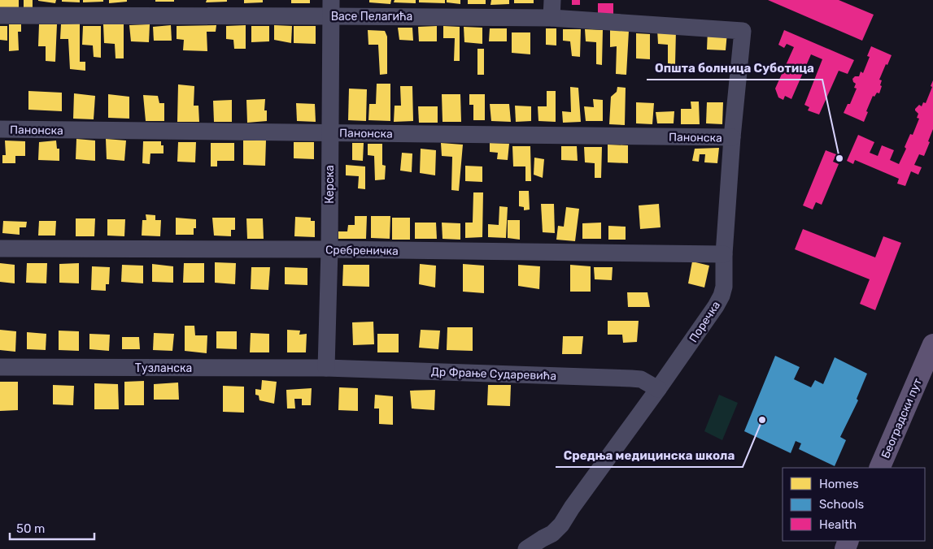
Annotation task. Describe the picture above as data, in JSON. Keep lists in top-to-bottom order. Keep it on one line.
{"streets":{"main road":["Београдски пут"],"street":["Васе Пелагића","Панонска","Керска","Сребреничка","Поречка","Тузланска","Др Фрање Сударевића"]},"crossings":[["Васе Пелагића","Керска"],["Васе Пелагића","Поречка"],["Панонска","Керска"],["Панонска","Поречка"],["Керска","Сребреничка"],["Керска","Тузланска"],["Керска","Др Фрање Сударевића"],["Сребреничка","Поречка"],["Поречка","Др Фрање Сударевића"],["Тузланска","Др Фрање Сударевића"]],"places":["Општа болница Суботица","Средња медицинска школа"],"legend":["Homes","Schools","Health"],"scale_bar":"50 m"}
